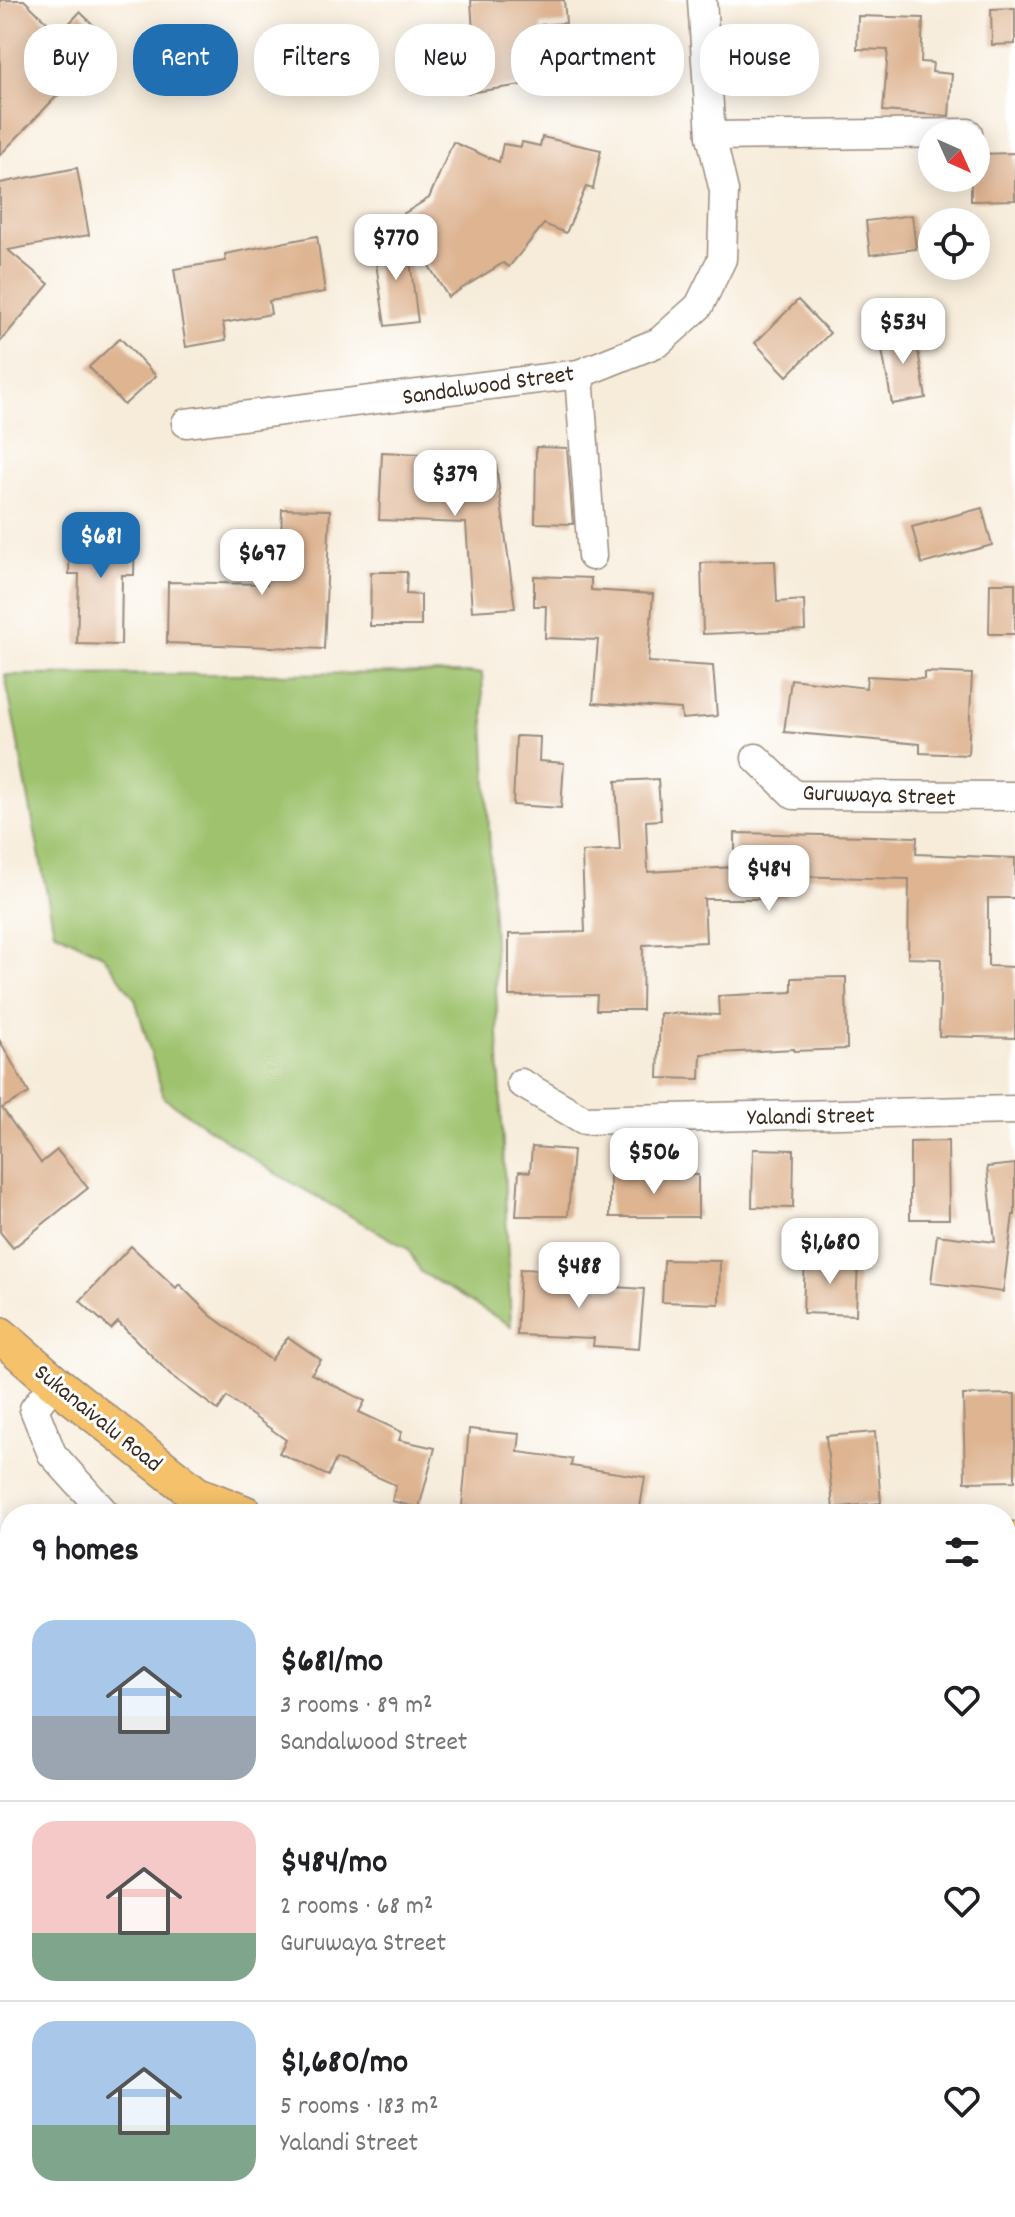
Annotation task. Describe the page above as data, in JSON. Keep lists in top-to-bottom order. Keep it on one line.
{"streets":{"main road":["Sukanaivalu Road"],"street":["Sandalwood Street","Guruwaya Street","Yalandi Street"]},"north":"bottom right","page":{"chip":["Buy","Rent","Filters","New","Apartment","House"],"price":["$770","$534","$379","$681","$697","$484","$506","$1,680","$488"],"heading":"9 homes","list":[{"name":"$681/mo","note":"3 rooms · 89 m² · Sandalwood Street"},{"name":"$484/mo","note":"2 rooms · 68 m² · Guruwaya Street"},{"name":"$1,680/mo","note":"5 rooms · 183 m² · Yalandi Street"}]}}
